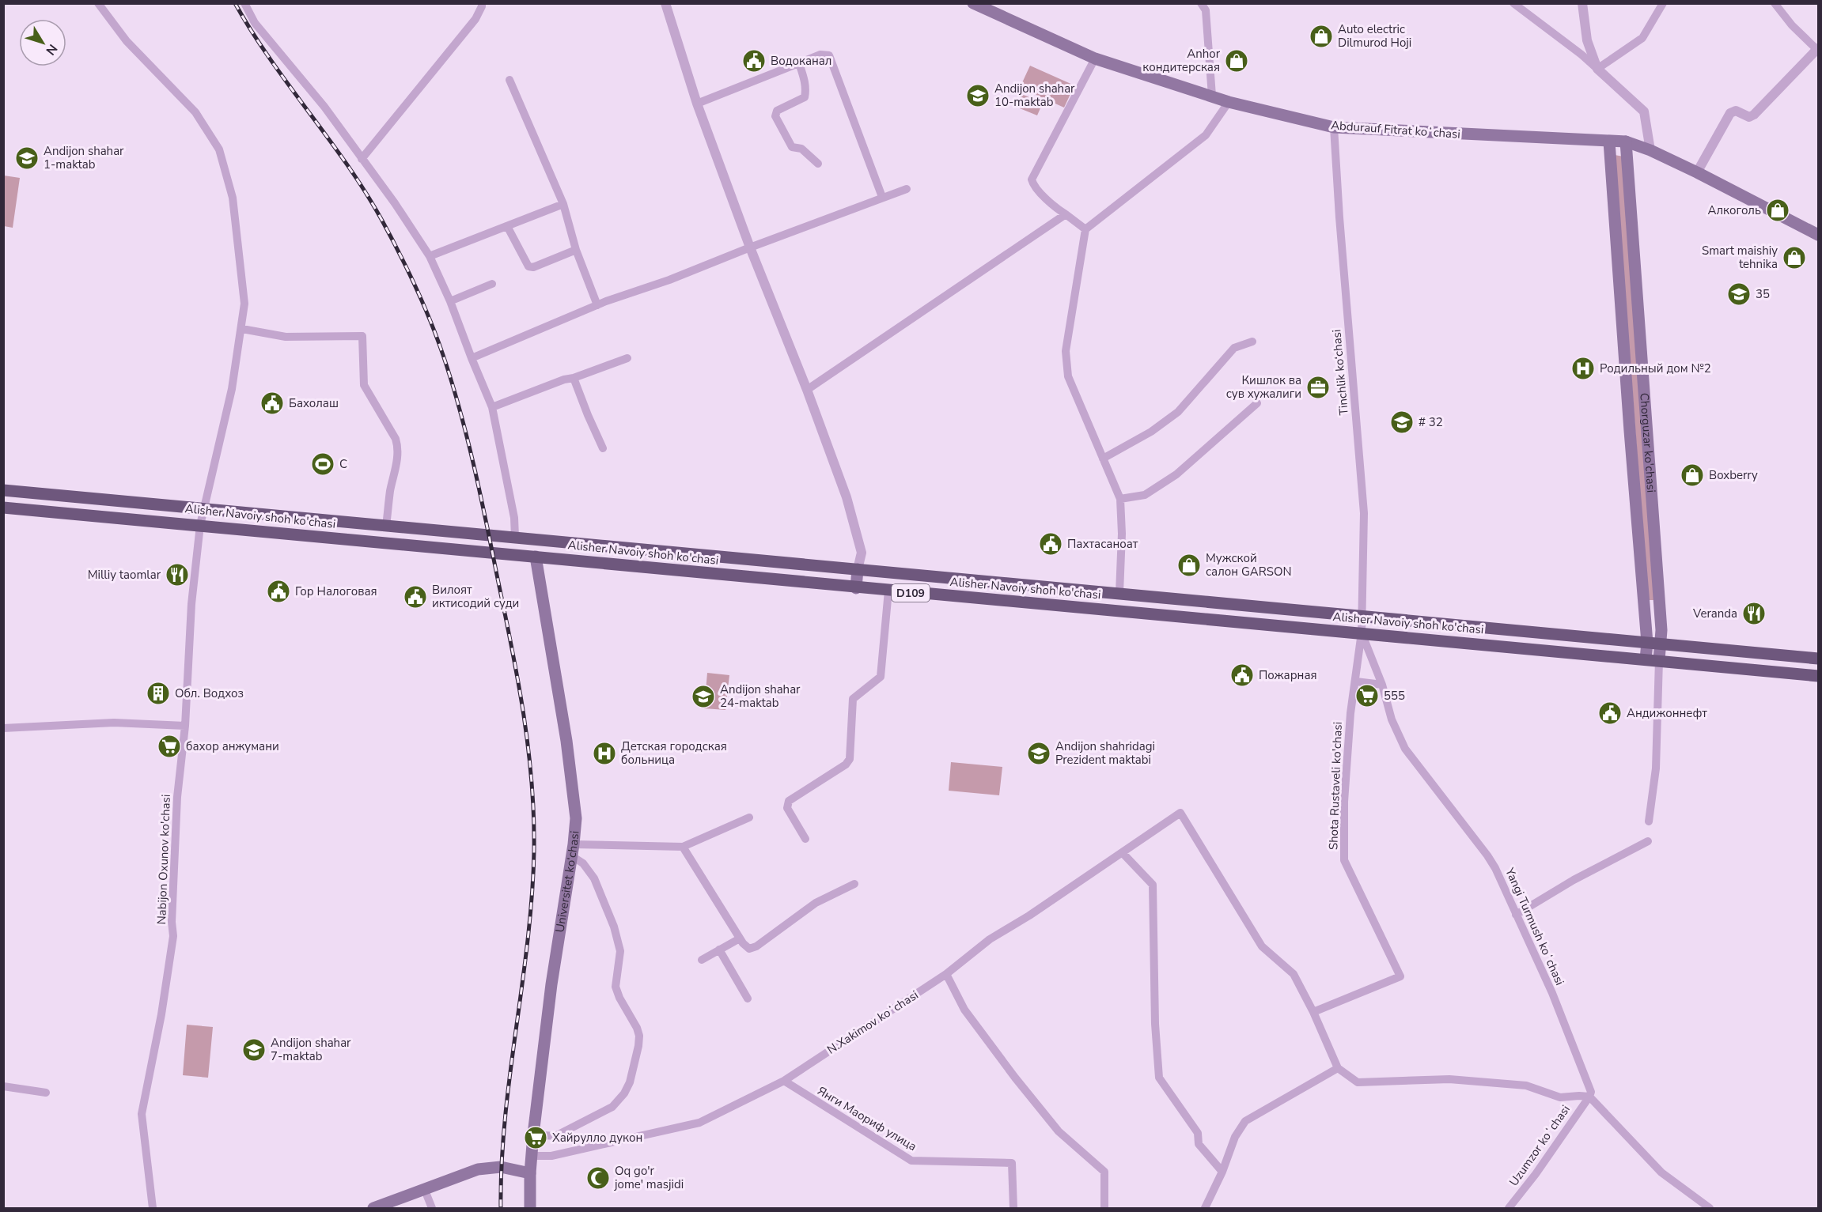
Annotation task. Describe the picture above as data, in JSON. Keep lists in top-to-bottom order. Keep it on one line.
{"streets":{"main road":["Abdurauf Fitrat koʻchasi","Chorguzar ko'chasi","Alisher Navoiy shoh ko'chasi","D109","Universitet kо‘chasi"],"street":["Tinchlik kо‘chasi","Shota Rustaveli ko'chasi","Nabijon Oxunov ko'chasi","Yangi Turmush koʻchasi","N.Xakimov koʻchasi","Янги Маориф улица","Uzumzor koʻchasi"]},"crossings":[["Abdurauf Fitrat koʻchasi","Tinchlik kо‘chasi"],["Abdurauf Fitrat koʻchasi","Chorguzar ko'chasi"],["Tinchlik kо‘chasi","Alisher Navoiy shoh ko'chasi"],["Tinchlik kо‘chasi","Shota Rustaveli ko'chasi"],["Tinchlik kо‘chasi","Yangi Turmush koʻchasi"],["Chorguzar ko'chasi","Alisher Navoiy shoh ko'chasi"],["Alisher Navoiy shoh ko'chasi","Shota Rustaveli ko'chasi"],["Alisher Navoiy shoh ko'chasi","Nabijon Oxunov ko'chasi"],["Alisher Navoiy shoh ko'chasi","Universitet kо‘chasi"],["Alisher Navoiy shoh ko'chasi","Yangi Turmush koʻchasi"],["Shota Rustaveli ko'chasi","Yangi Turmush koʻchasi"],["Shota Rustaveli ko'chasi","N.Xakimov koʻchasi"],["Universitet kо‘chasi","N.Xakimov koʻchasi"],["Yangi Turmush koʻchasi","Uzumzor koʻchasi"],["N.Xakimov koʻchasi","Янги Маориф улица"]],"places":{"shop":["Auto electric Dilmurod Hoji","Anhor кондитерская","Алкоголь","Smart maishiy tehnika","Boxberry","Мужской салон GARSON"],"public building":["Водоканал","Бахолаш","Пахтасаноат","Гор Налоговая","Вилоят иктисодий суди","Пожарная","Андижоннефт"],"school or university":["Andijon shahar 10-maktab","Andijon shahar 1-maktab","35","# 32","Andijon shahar 24-maktab","Andijon shahridagi Prezident maktabi","Andijon shahar 7-maktab"],"hospital":["Родильный дом №2","Детская городская больница"],"office":["Кишлок ва сув хужалиги"],"sports":["С"],"restaurant":["Milliy taomlar","Veranda"],"building":["Обл. Водхоз"],"supermarket":["555","бахор анжумани","Хайрулло дукон"],"mosque":["Oq go'r jome' masjidi"]},"north":"bottom right"}
